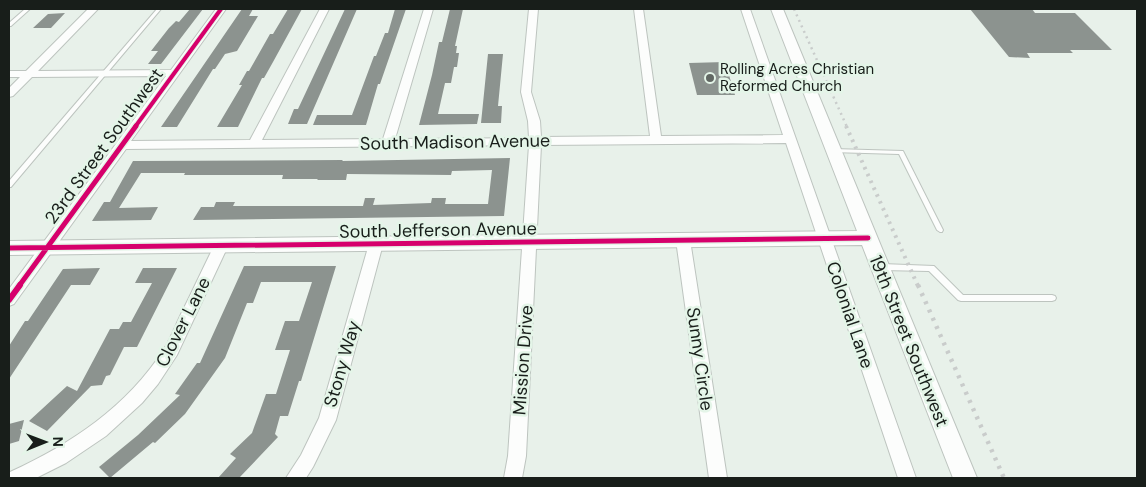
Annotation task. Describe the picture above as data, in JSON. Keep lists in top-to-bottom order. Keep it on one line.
{"streets":{"street":["South Madison Avenue","23rd Street Southwest","South Jefferson Avenue","Colonial Lane","Clover Lane","19th Street Southwest","Sunny Circle","Mission Drive","Stony Way"]},"crossings":[["South Madison Avenue","23rd Street Southwest"],["South Madison Avenue","Colonial Lane"],["South Madison Avenue","Mission Drive"],["23rd Street Southwest","South Jefferson Avenue"],["South Jefferson Avenue","Colonial Lane"],["South Jefferson Avenue","Clover Lane"],["South Jefferson Avenue","19th Street Southwest"],["South Jefferson Avenue","Sunny Circle"],["South Jefferson Avenue","Mission Drive"],["South Jefferson Avenue","Stony Way"]],"places":["Rolling Acres Christian Reformed Church"],"north":"right"}
